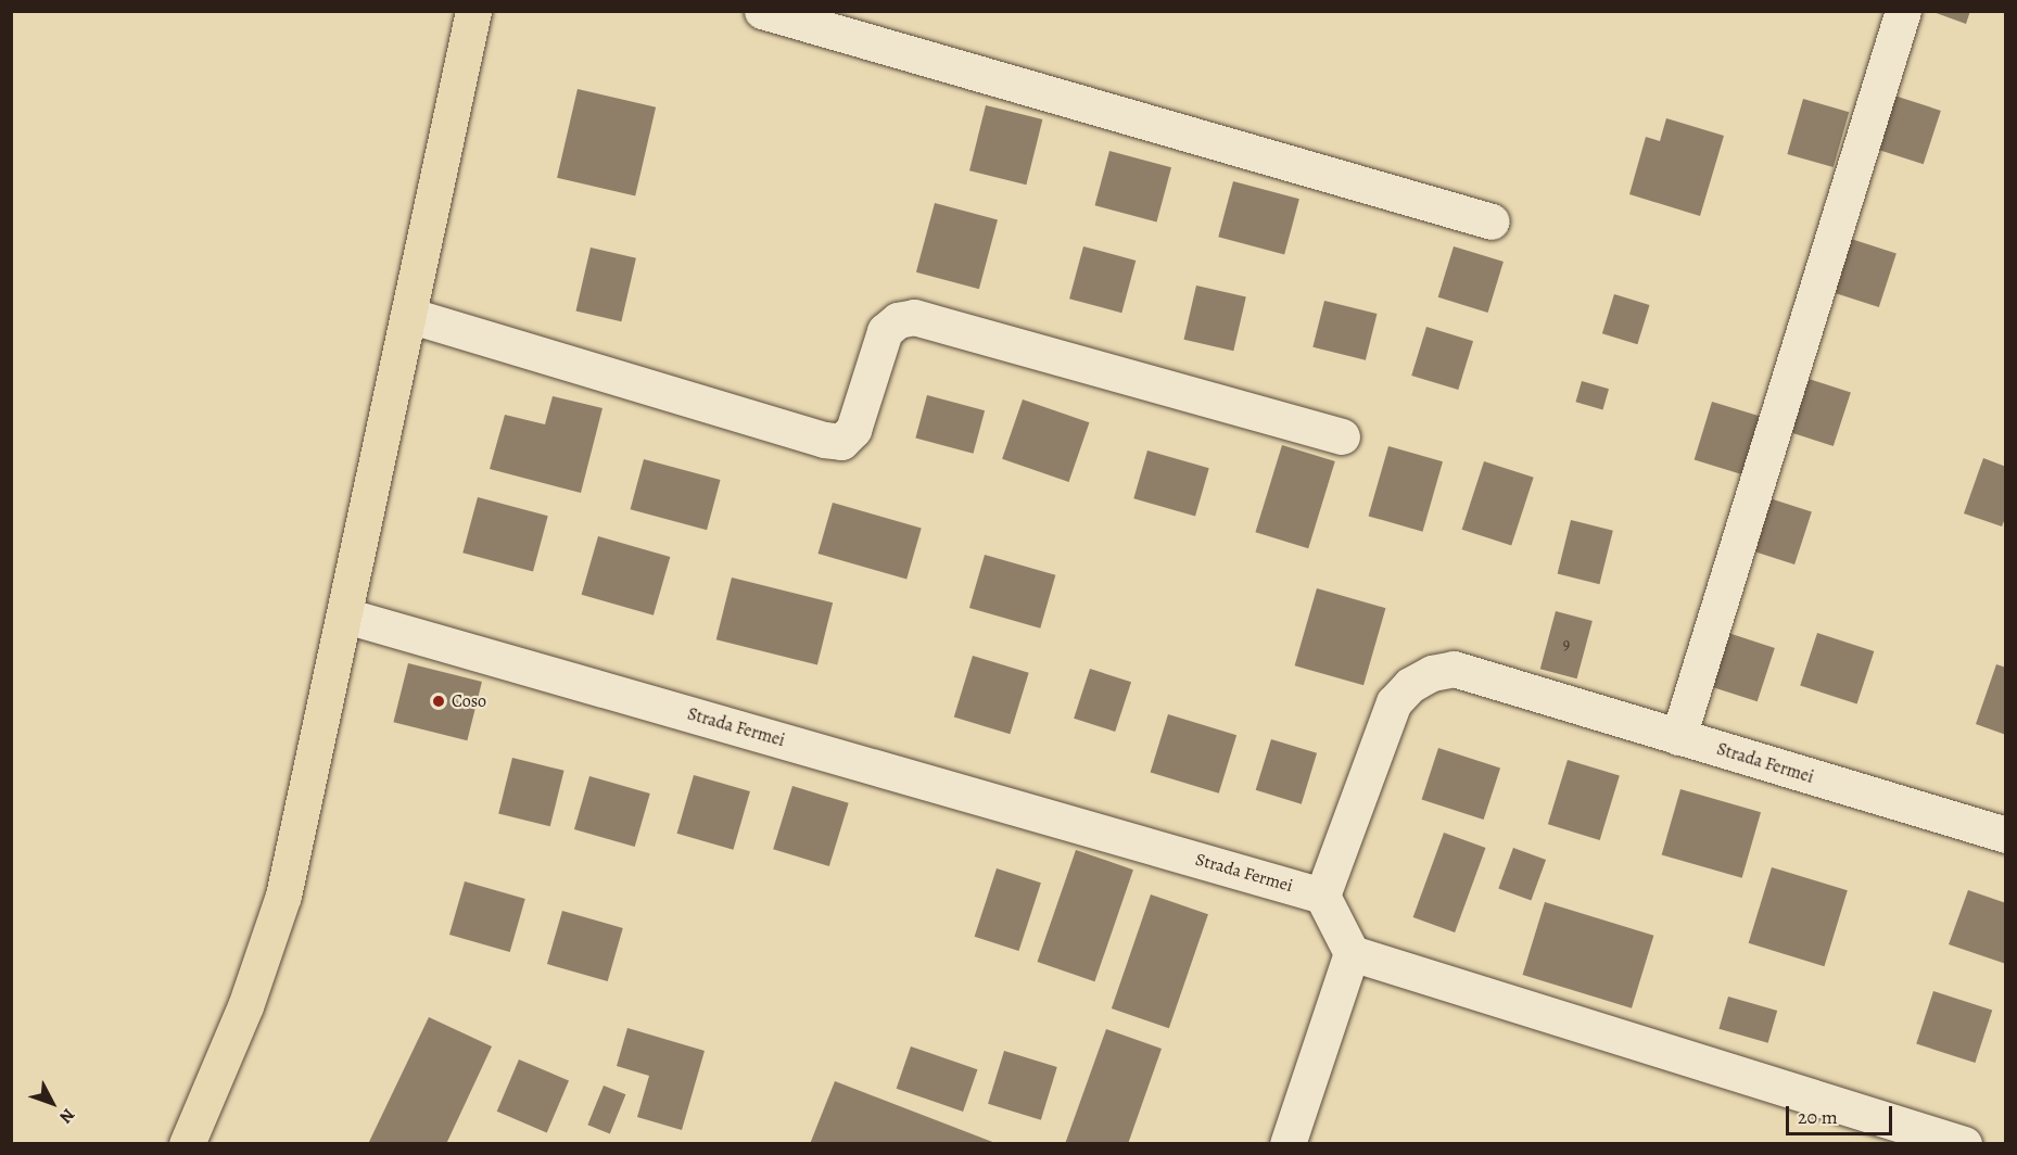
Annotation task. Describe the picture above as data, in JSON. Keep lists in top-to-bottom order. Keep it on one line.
{"streets":{"street":["Strada Fermei"]},"places":["Coso"],"house_numbers":["9"],"scale_bar":"20 m","north":"bottom right"}
